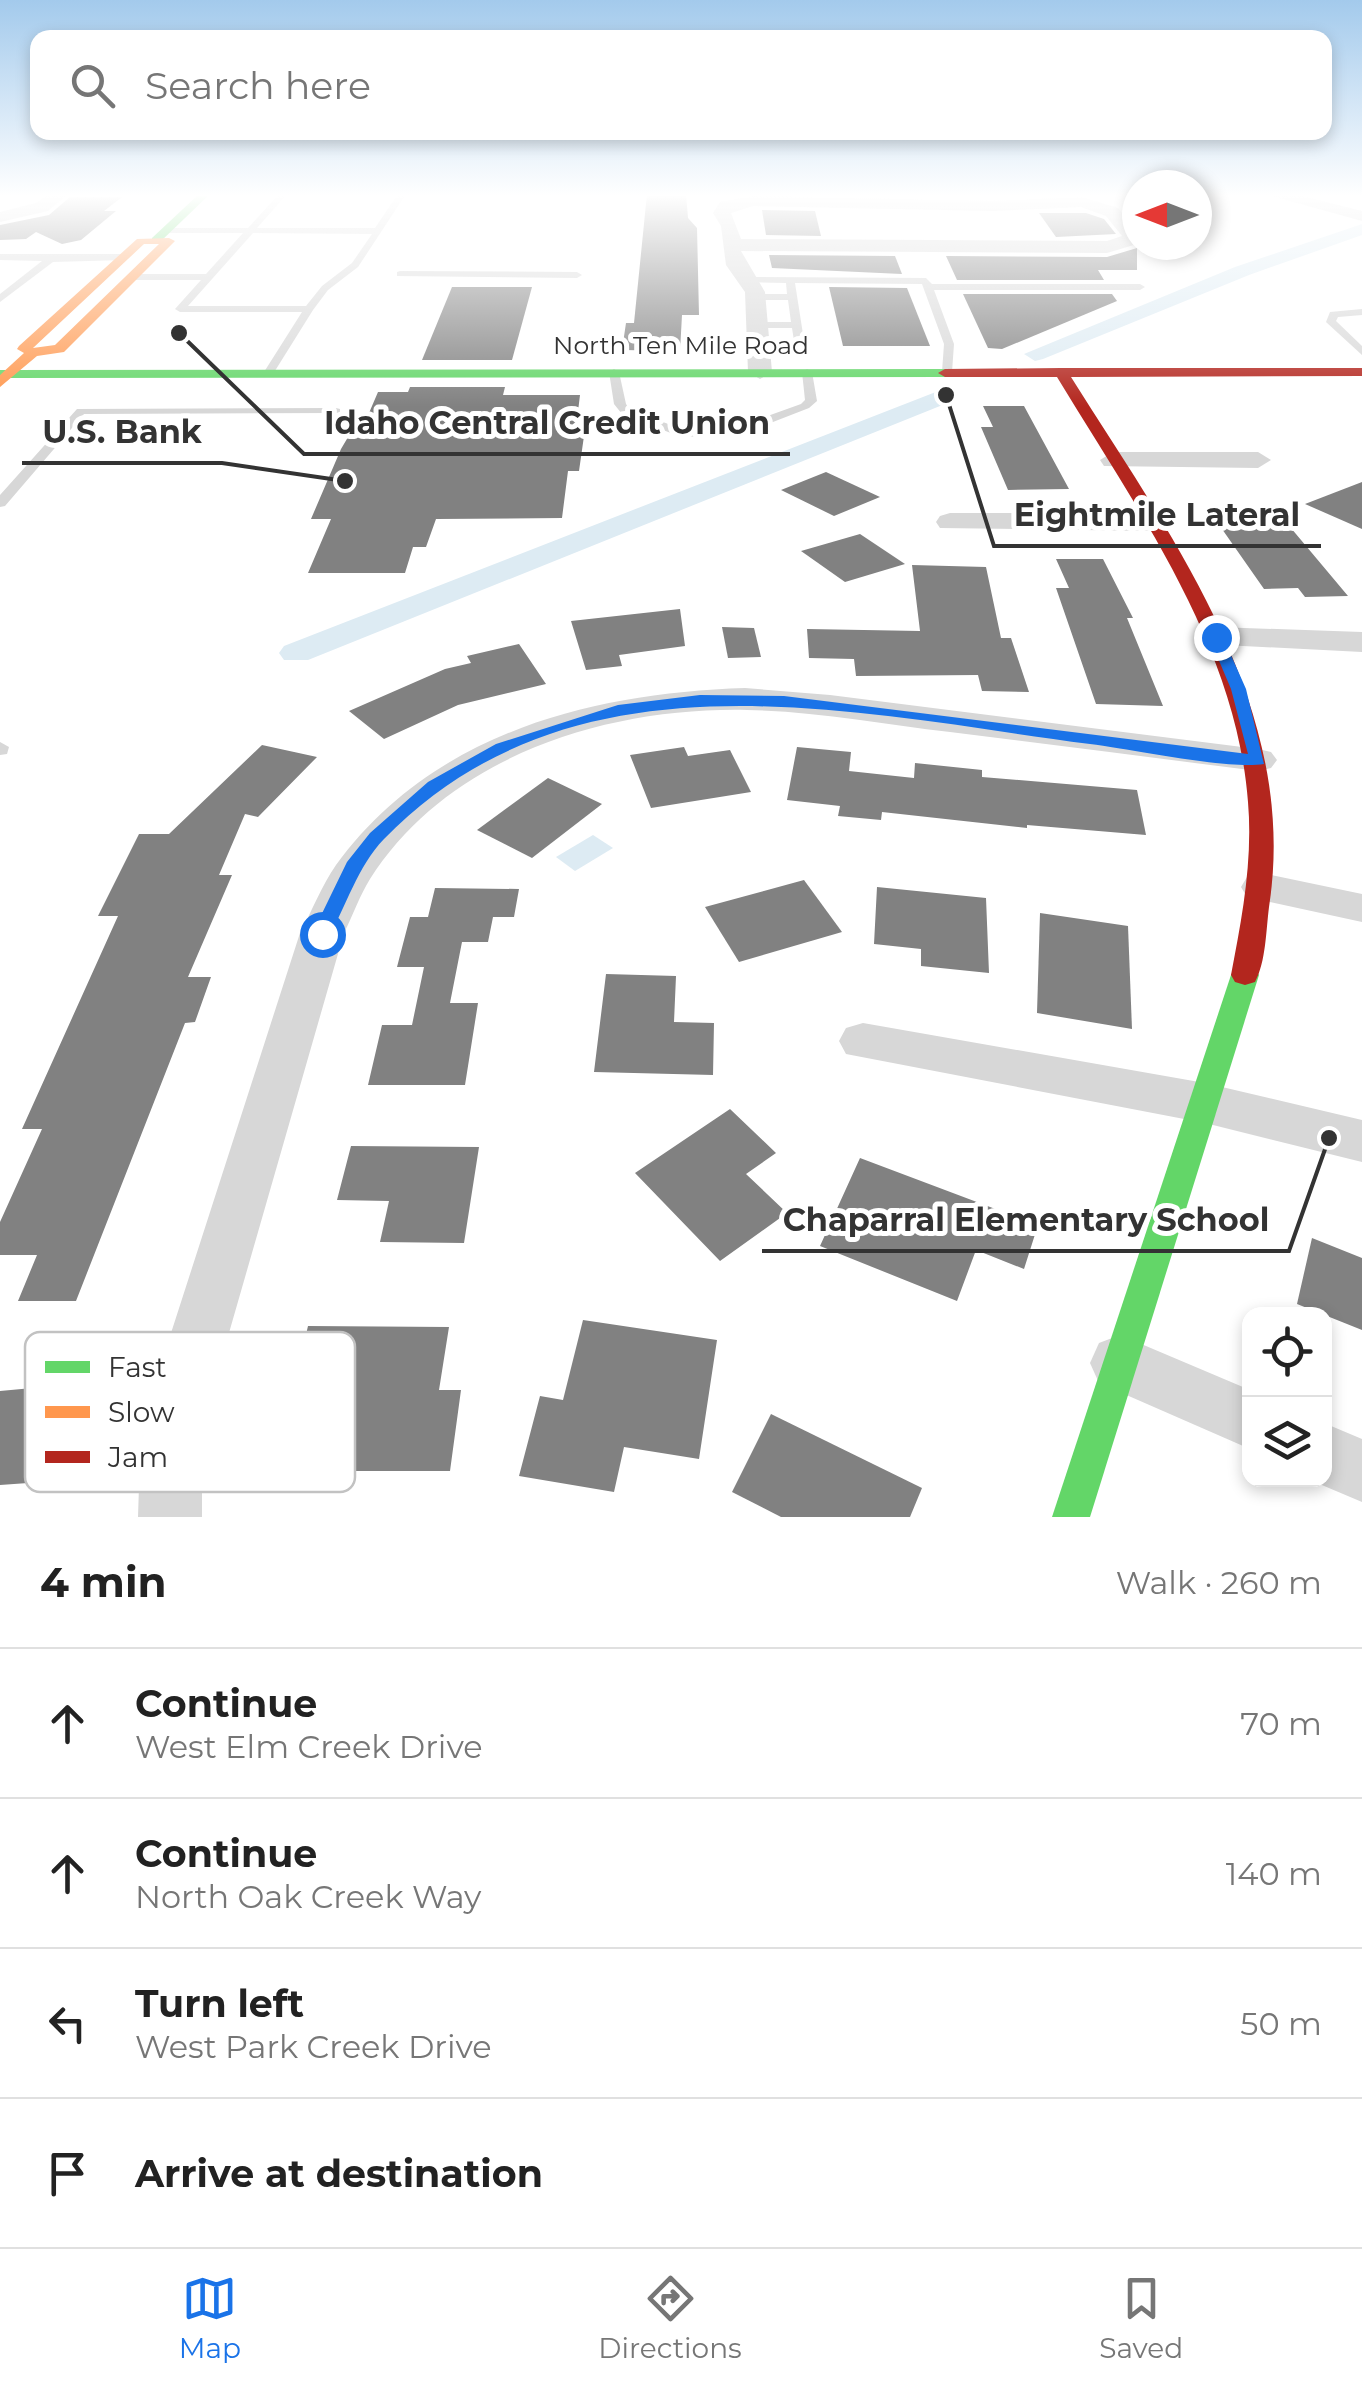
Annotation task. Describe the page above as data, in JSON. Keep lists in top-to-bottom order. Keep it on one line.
{"streets":{"main road":["North Ten Mile Road"]},"places":["Idaho Central Credit Union","Eightmile Lateral","U.S. Bank","Chaparral Elementary School"],"legend":["Fast","Slow","Jam"],"north":"left","page":{"search":"Search here","heading":["4 min","Walk · 260 m"],"list":[["Continue","West Elm Creek Drive","70 m"],["Continue","North Oak Creek Way","140 m"],["Turn left","West Park Creek Drive","50 m"],"Arrive at destination"],"nav":["Map","Directions","Saved"]}}
